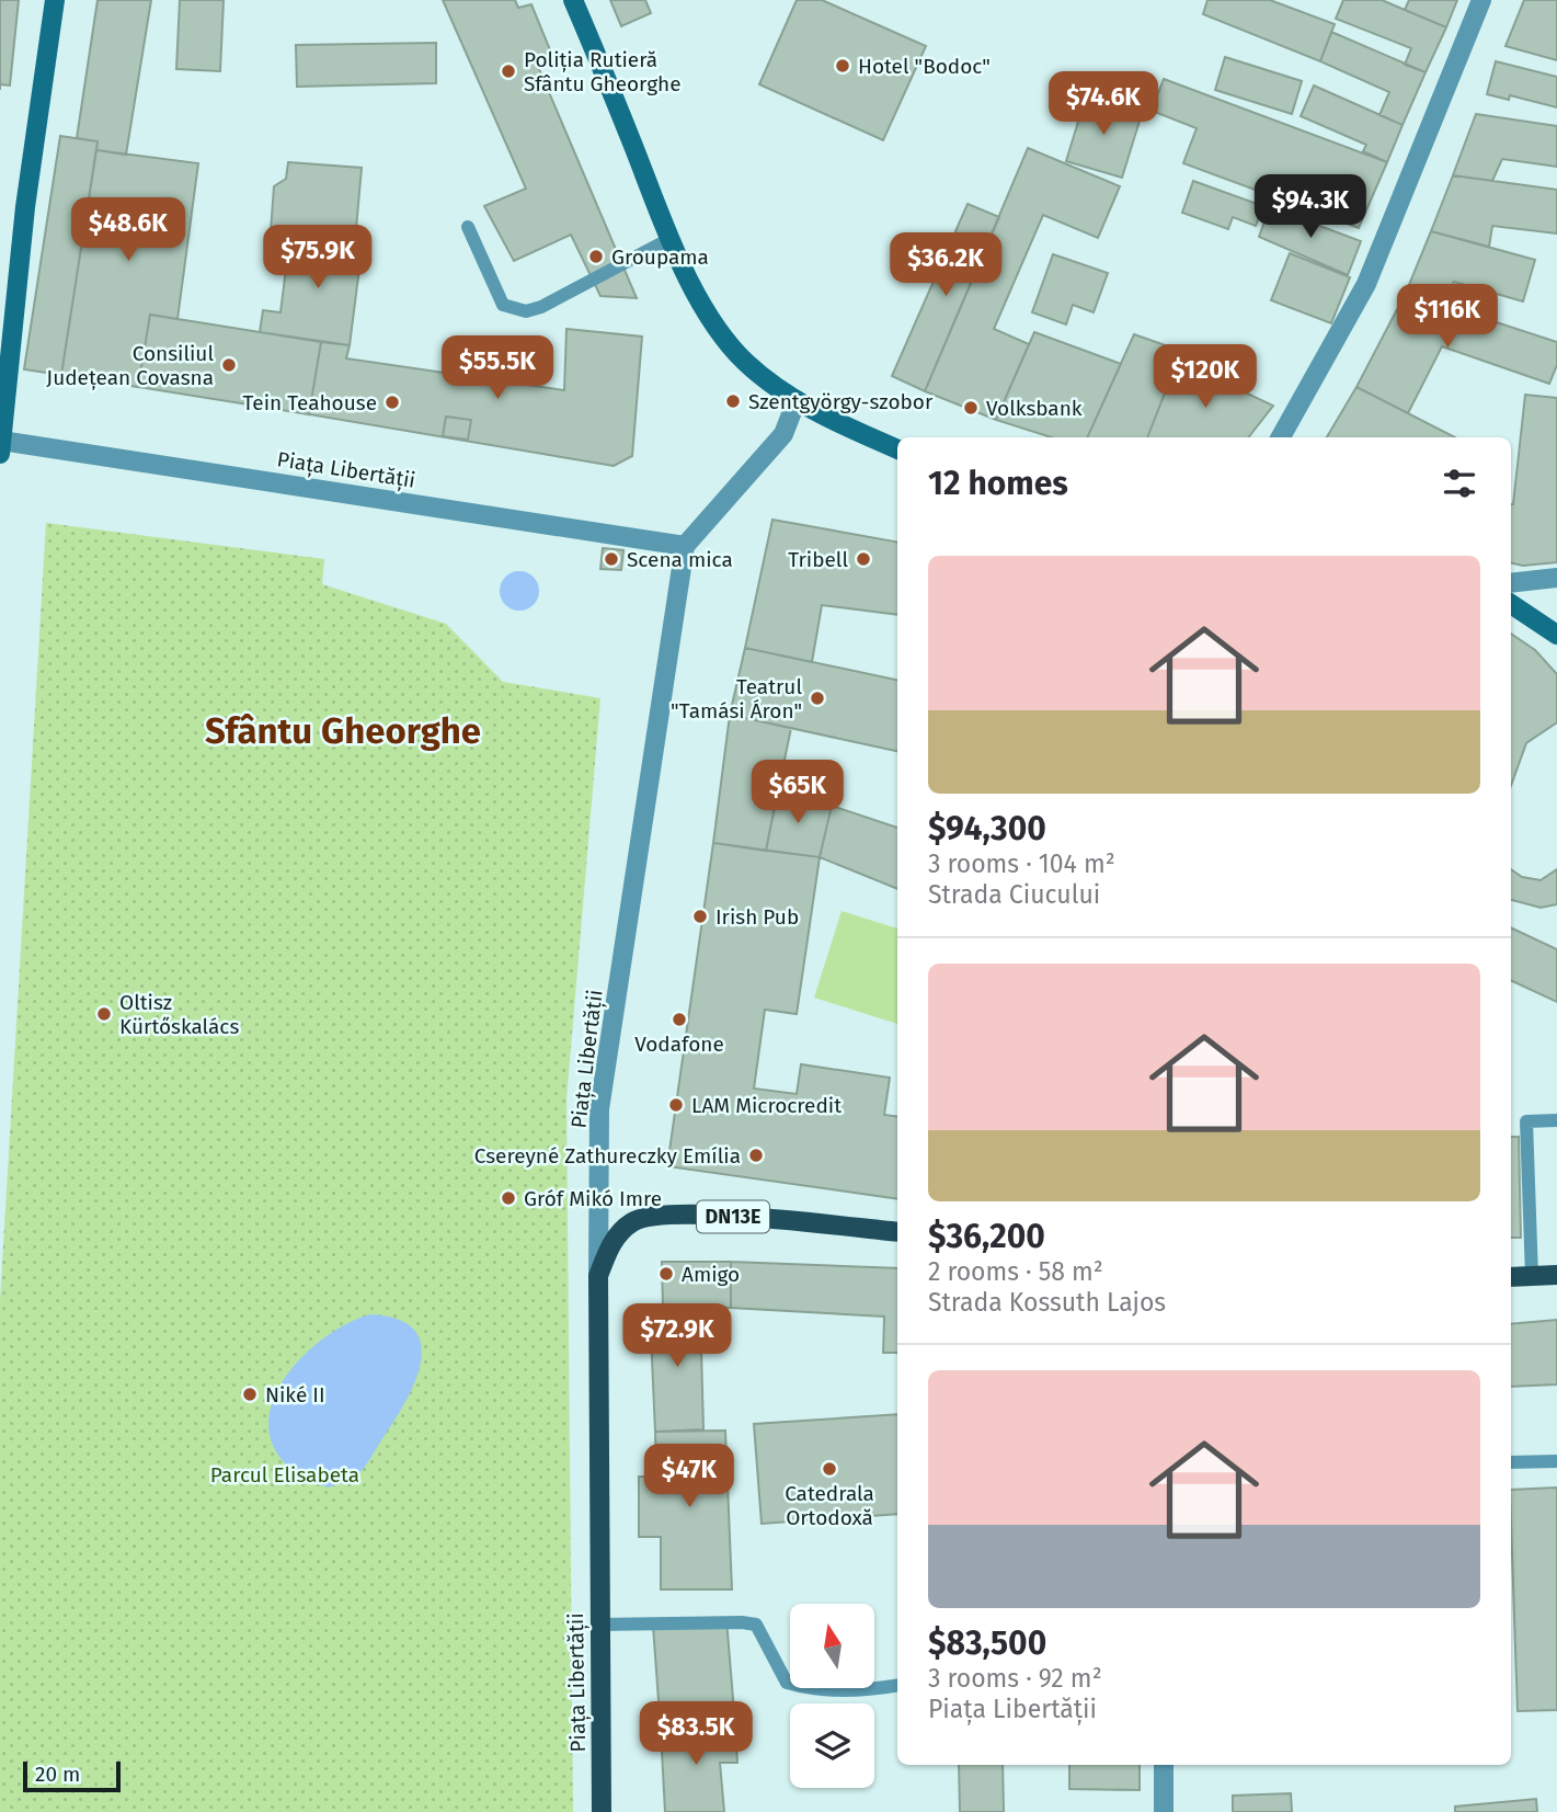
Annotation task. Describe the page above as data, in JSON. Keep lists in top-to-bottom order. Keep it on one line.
{"streets":{"main road":["Piața Libertății","DN13E"]},"crossings":[["Piața Libertății","DN13E"]],"districts":["Sfântu Gheorghe"],"parks":["Parcul Elisabeta"],"places":["Hotel \"Bodoc\"","Poliția Rutieră Sfântu Gheorghe","Groupama","Consiliul Județean Covasna","Szentgyörgy-szobor","Tein Teahouse","Volksbank","Scena mica","Tribell","Teatrul \"Tamási Áron\"","Irish Pub","Oltisz Kürtőskalács","Vodafone","LAM Microcredit","Csereyné Zathureczky Emília","Gróf Mikó Imre","Amigo","Niké II","Catedrala Ortodoxă"],"scale_bar":"20 m","north":"top","page":{"price":["$74.6K","$94.3K","$48.6K","$75.9K","$36.2K","$116K","$55.5K","$120K","$65K","$72.9K","$47K","$83.5K"],"heading":"12 homes","list":[{"name":"$94,300","note":"3 rooms · 104 m² · Strada Ciucului"},{"name":"$36,200","note":"2 rooms · 58 m² · Strada Kossuth Lajos"},{"name":"$83,500","note":"3 rooms · 92 m² · Piața Libertății"}],"scale":"20 m"}}
